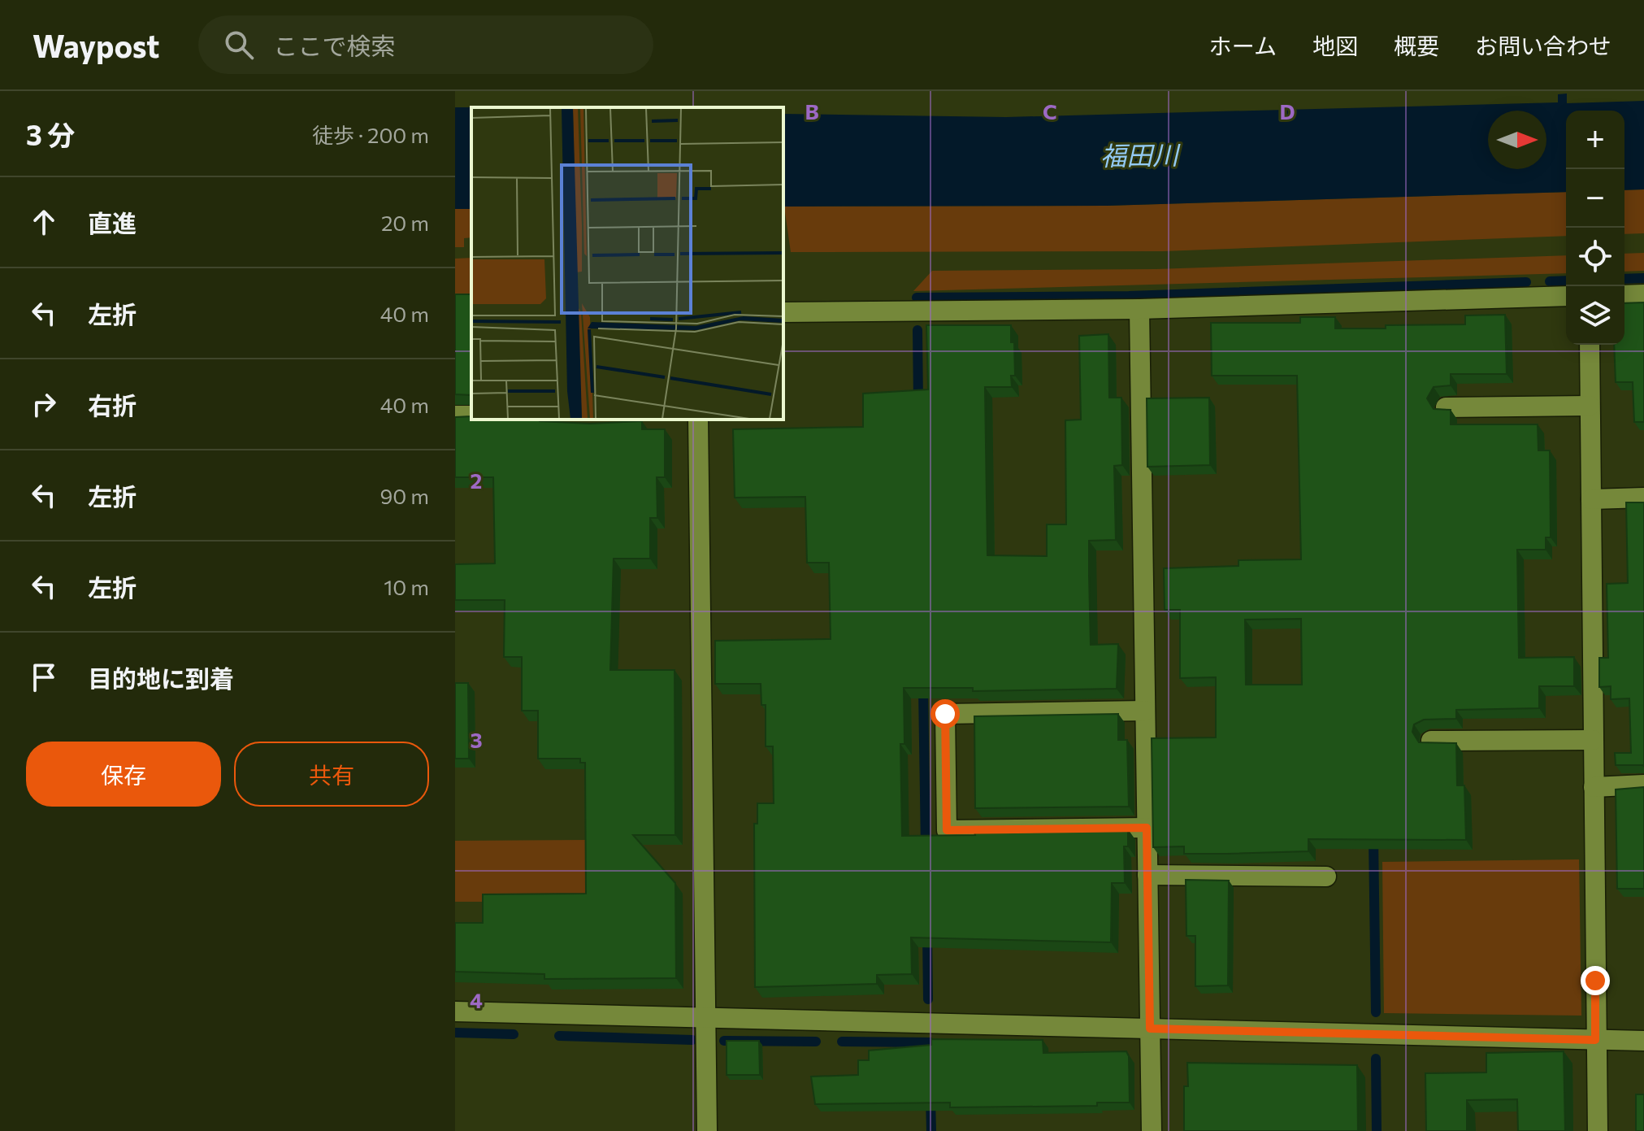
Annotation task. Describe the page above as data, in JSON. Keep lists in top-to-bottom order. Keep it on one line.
{"water":["福田川"],"north":"right","page":{"header":"Waypost","search":"ここで検索","nav":["ホーム","地図","概要","お問い合わせ"],"heading":["3 分","徒歩 · 200 m"],"map_buttons":["+","−"],"list":[["直進","20 m"],["左折","40 m"],["右折","40 m"],["左折","90 m"],["左折","10 m"],"目的地に到着"],"buttons":["保存","共有"]},"grid":{"columns":["B","C","D"],"rows":["2","3","4"]}}
